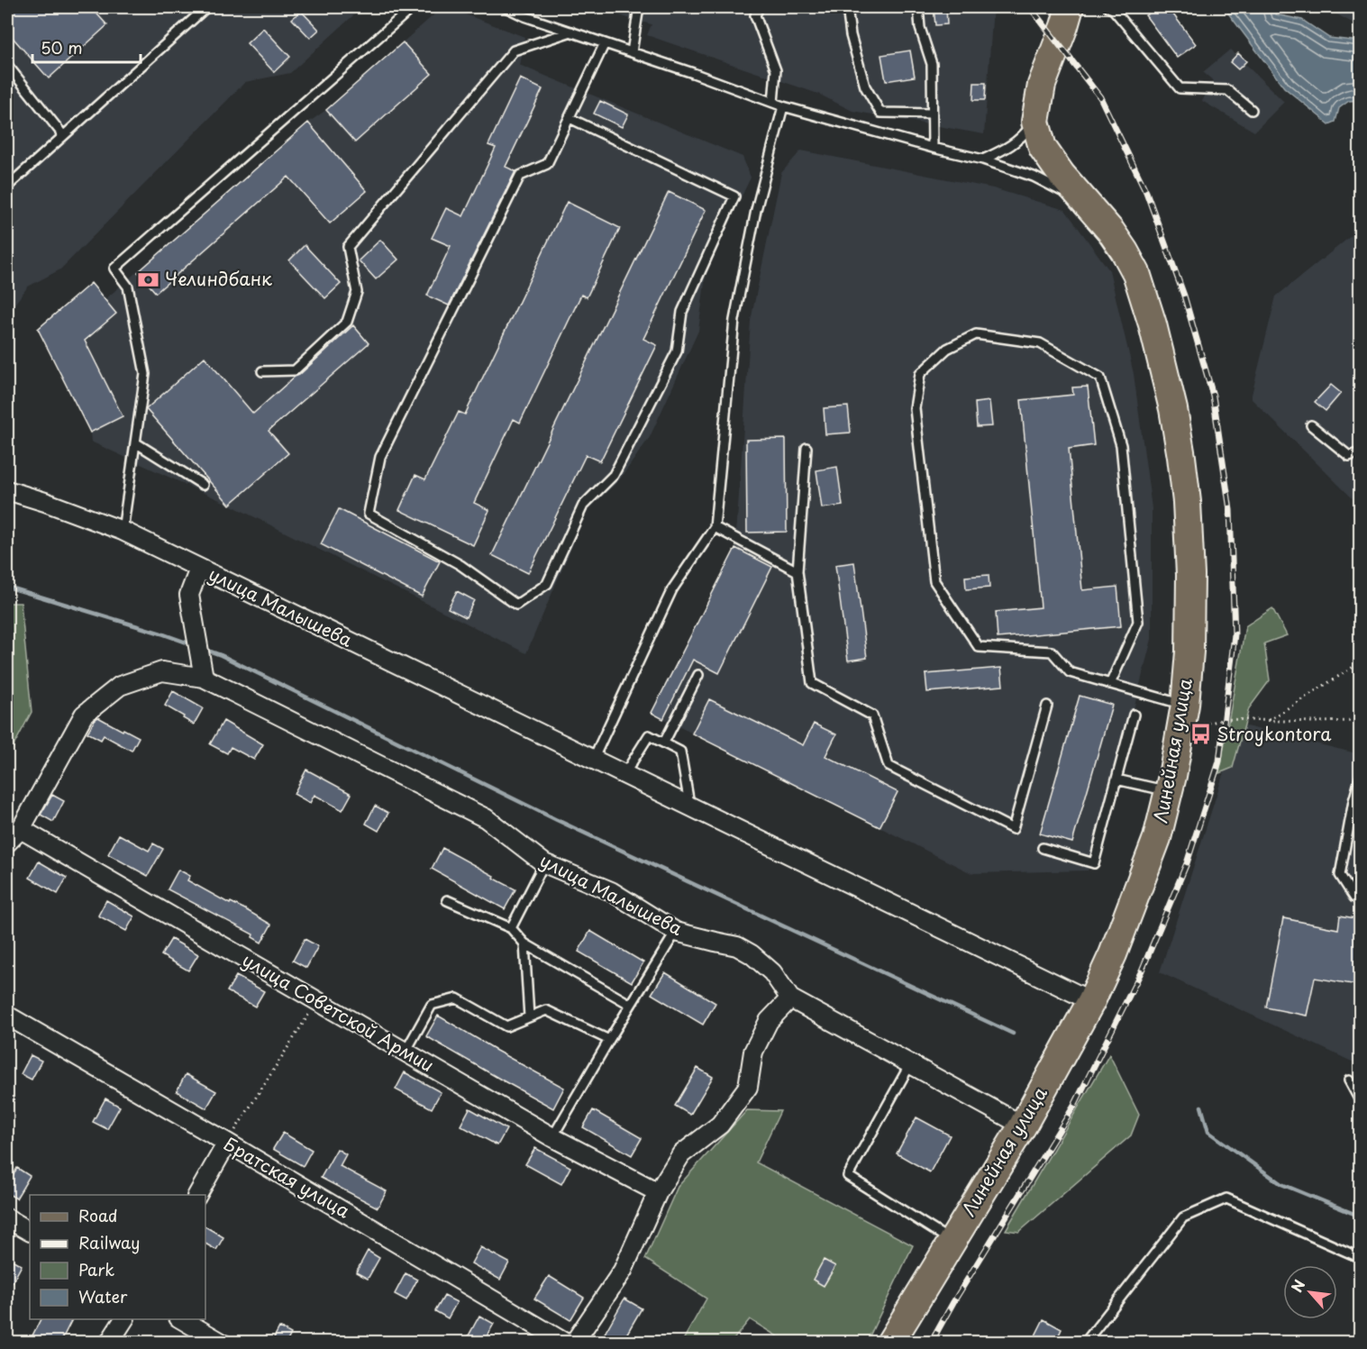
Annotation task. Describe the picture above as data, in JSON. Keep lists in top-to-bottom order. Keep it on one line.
{"streets":{"main road":["Линейная улица"],"street":["улица Малышева","улица Советской Армии","Братская улица"]},"crossings":[["улица Малышева","Линейная улица"]],"places":{"bank":["Челиндбанк"],"bus stop":["Stroykontora"]},"legend":["Road","Railway","Park","Water"],"scale_bar":"50 m","north":"top left"}
